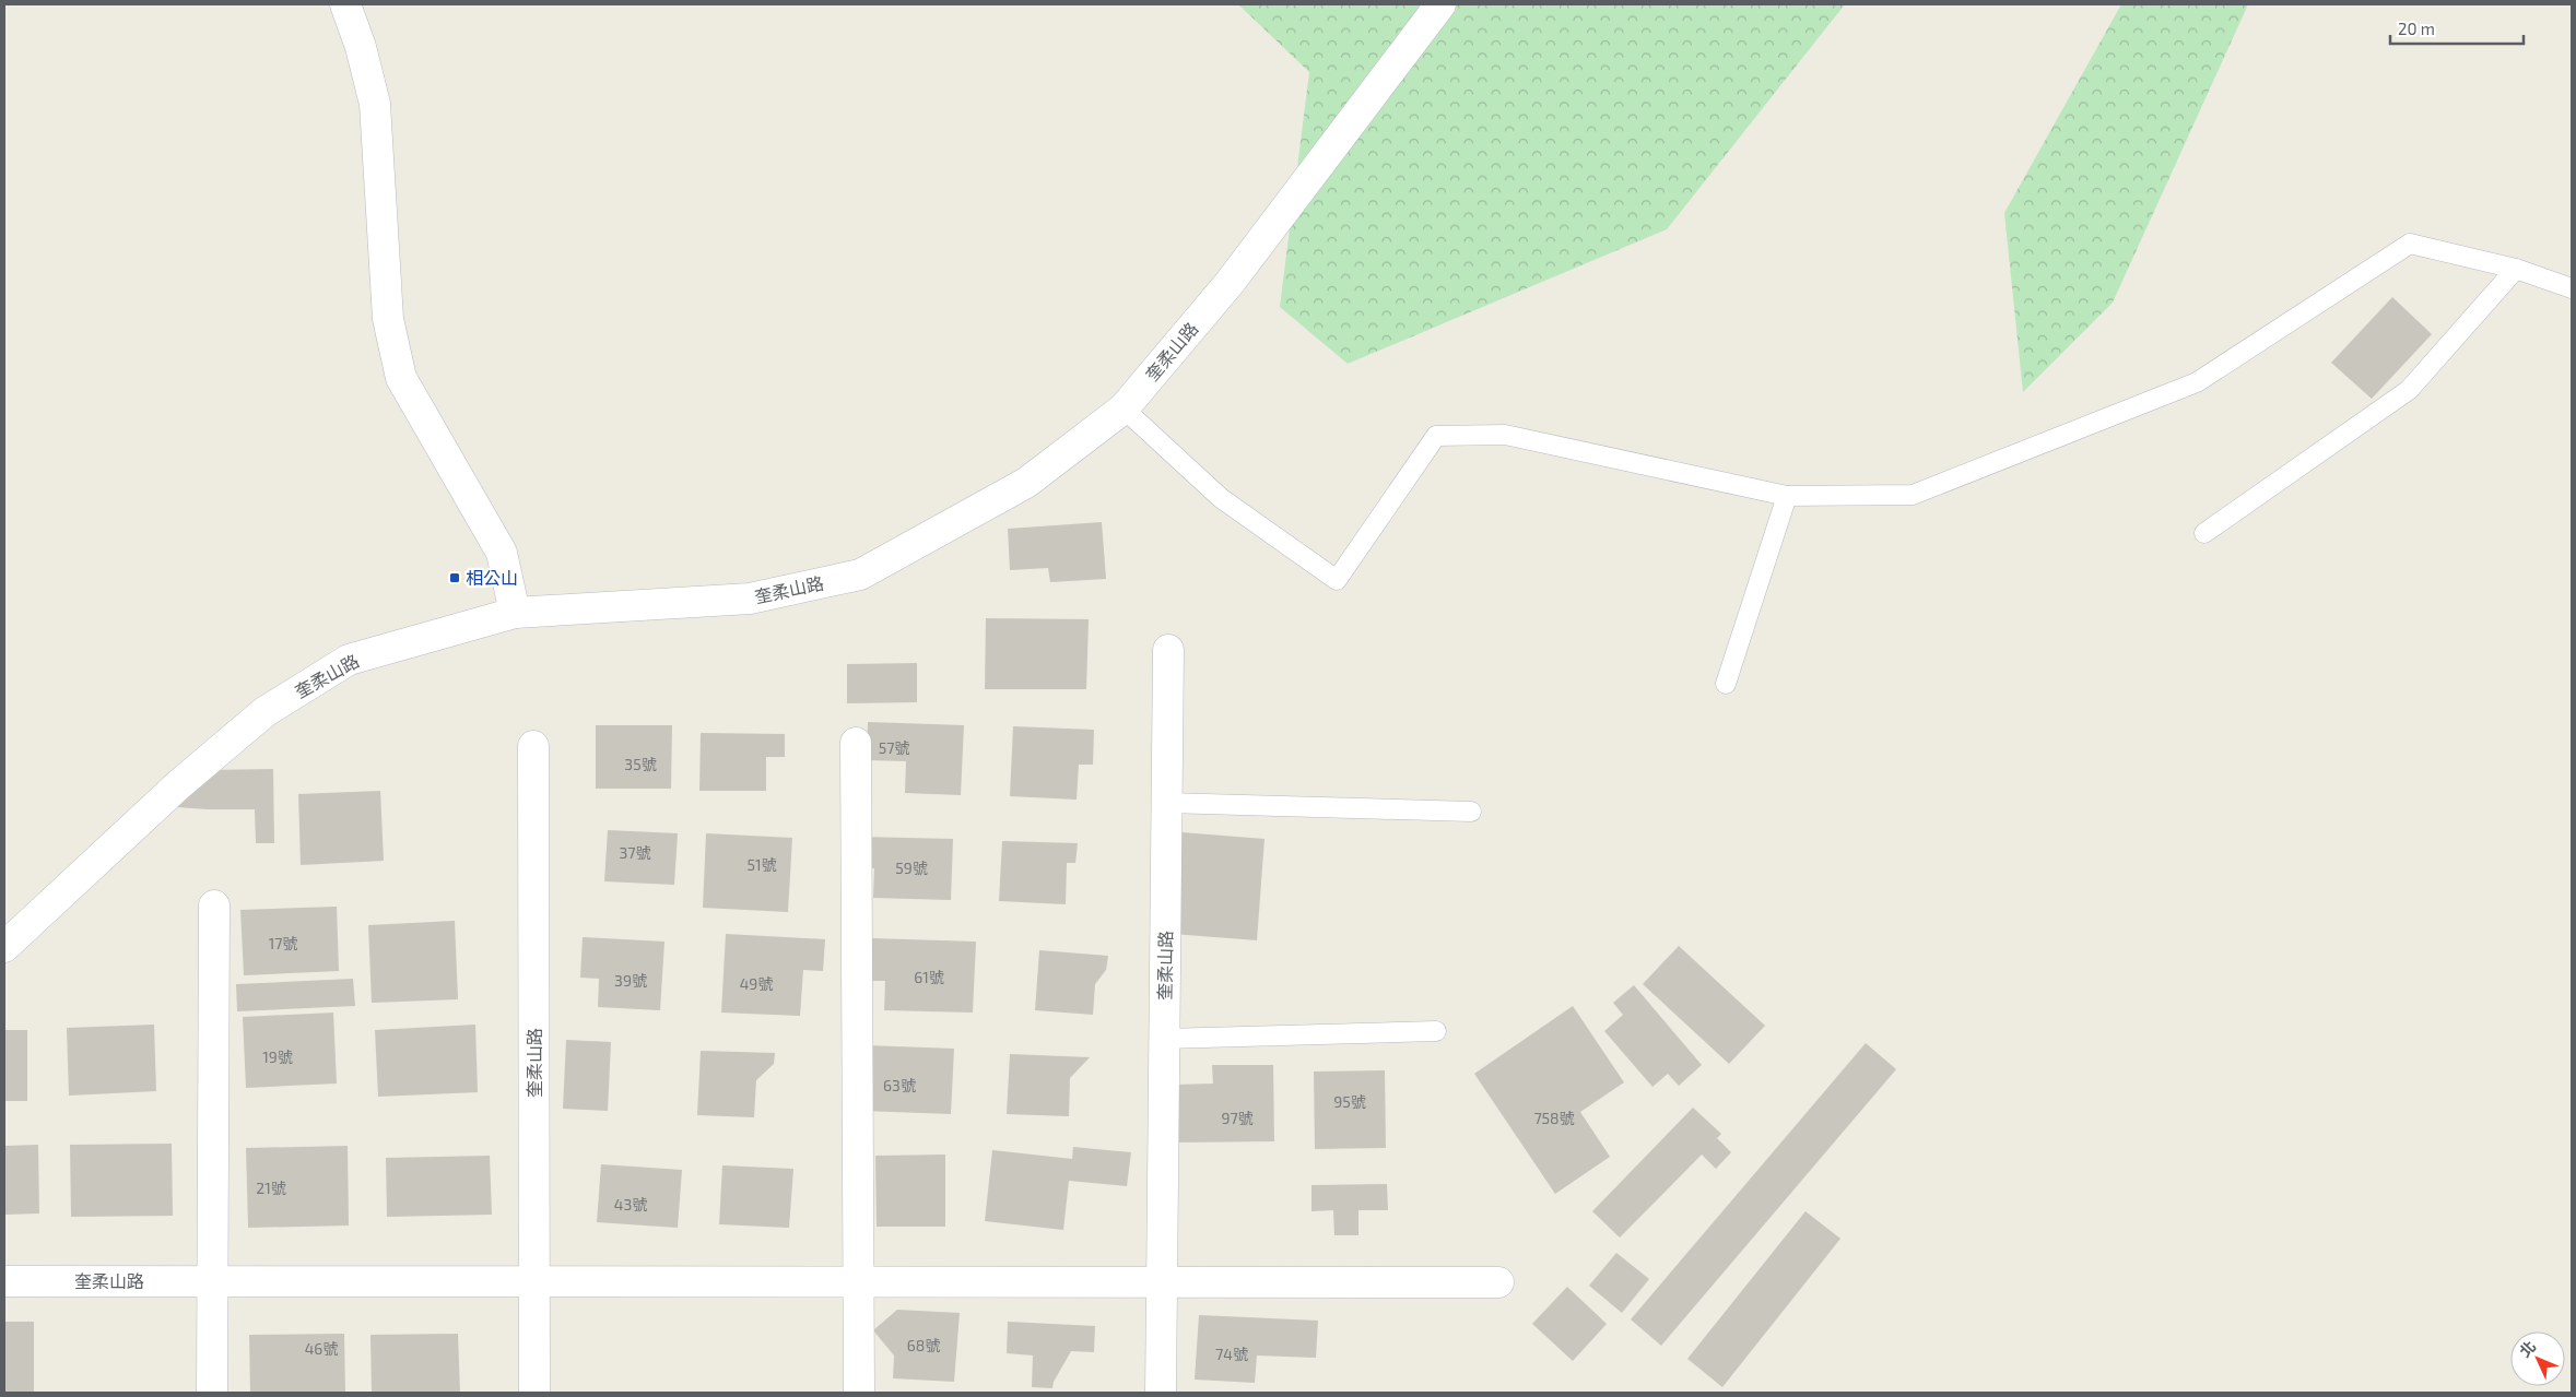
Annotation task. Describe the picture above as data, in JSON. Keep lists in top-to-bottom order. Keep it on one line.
{"streets":{"street":["奎柔山路"]},"places":{"transit":["相公山"]},"house_numbers":["57號","35號","37號","51號","59號","17號","61號","39號","49號","19號","63號","95號","97號","758號","21號","43號","68號","46號","74號"],"scale_bar":"20 m","north":"top left"}
